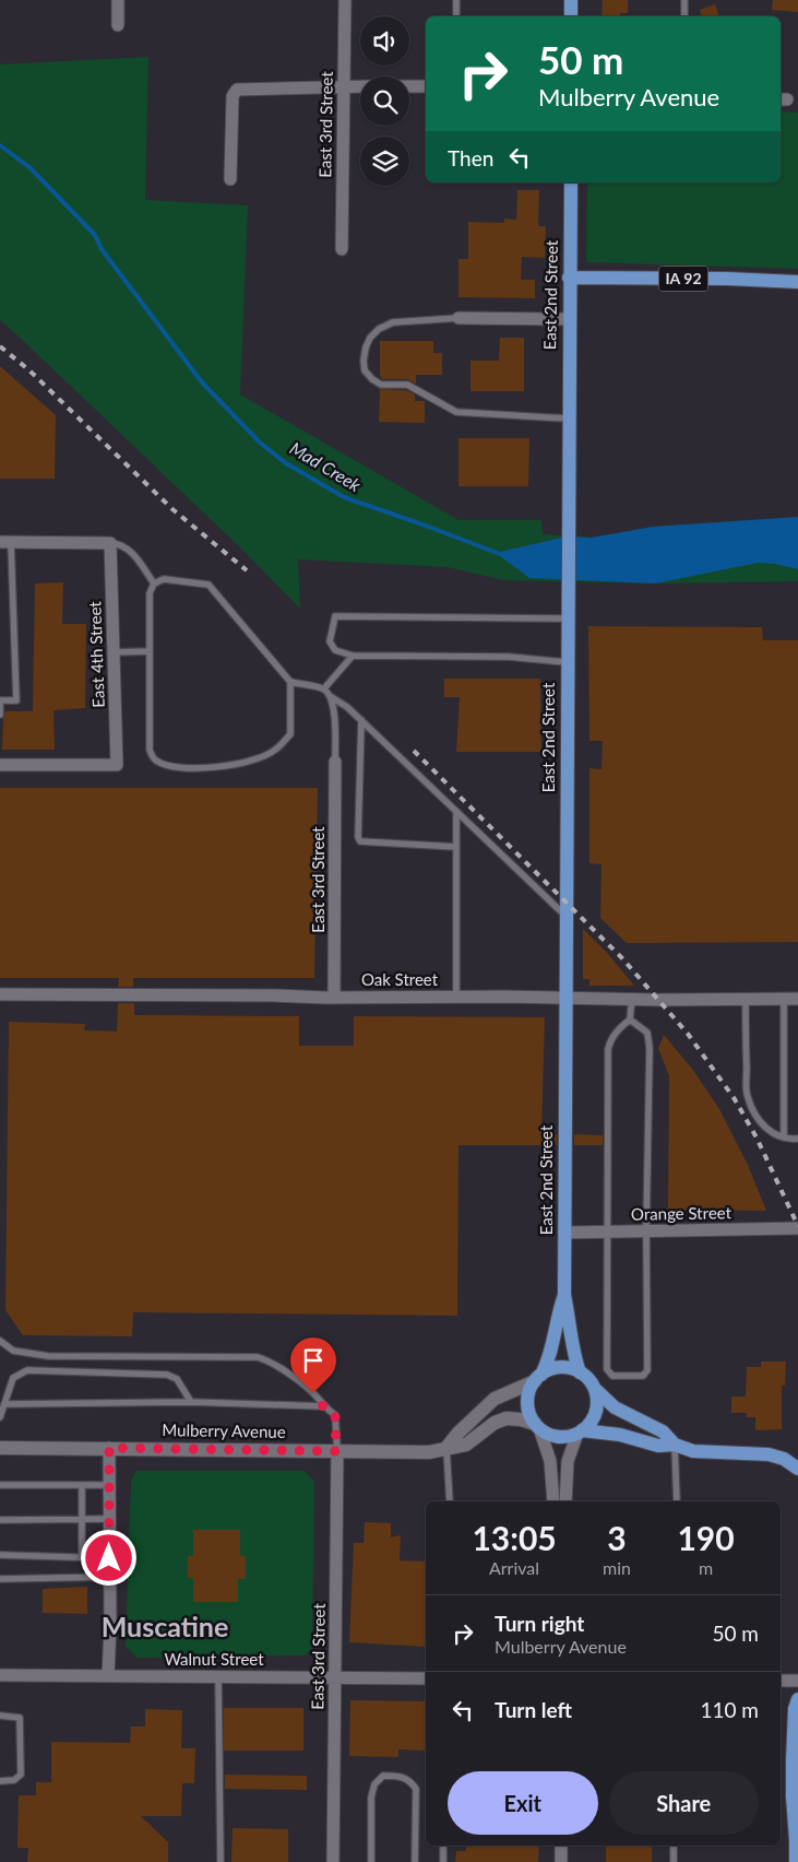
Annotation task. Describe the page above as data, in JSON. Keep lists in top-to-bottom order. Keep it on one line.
{"streets":{"main road":["IA 92","East 2nd Street","Mulberry Avenue"],"street":["East 3rd Street","East 4th Street","Oak Street","Orange Street","Walnut Street"]},"crossings":[["East 3rd Street","Oak Street"],["East 3rd Street","Mulberry Avenue"],["East 3rd Street","Walnut Street"],["IA 92","East 2nd Street"],["East 2nd Street","Oak Street"],["East 2nd Street","Orange Street"],["East 2nd Street","Mulberry Avenue"]],"districts":["Muscatine"],"water":["Mad Creek"],"page":{"turn":["50 m","Mulberry Avenue"],"then":"Then","eta":["13:05","Arrival","3","min","190","m"],"list":[{"name":"Turn right","note":"Mulberry Avenue","value":"50 m"},{"name":"Turn left","value":"110 m"}],"buttons":["Exit","Share"]}}
